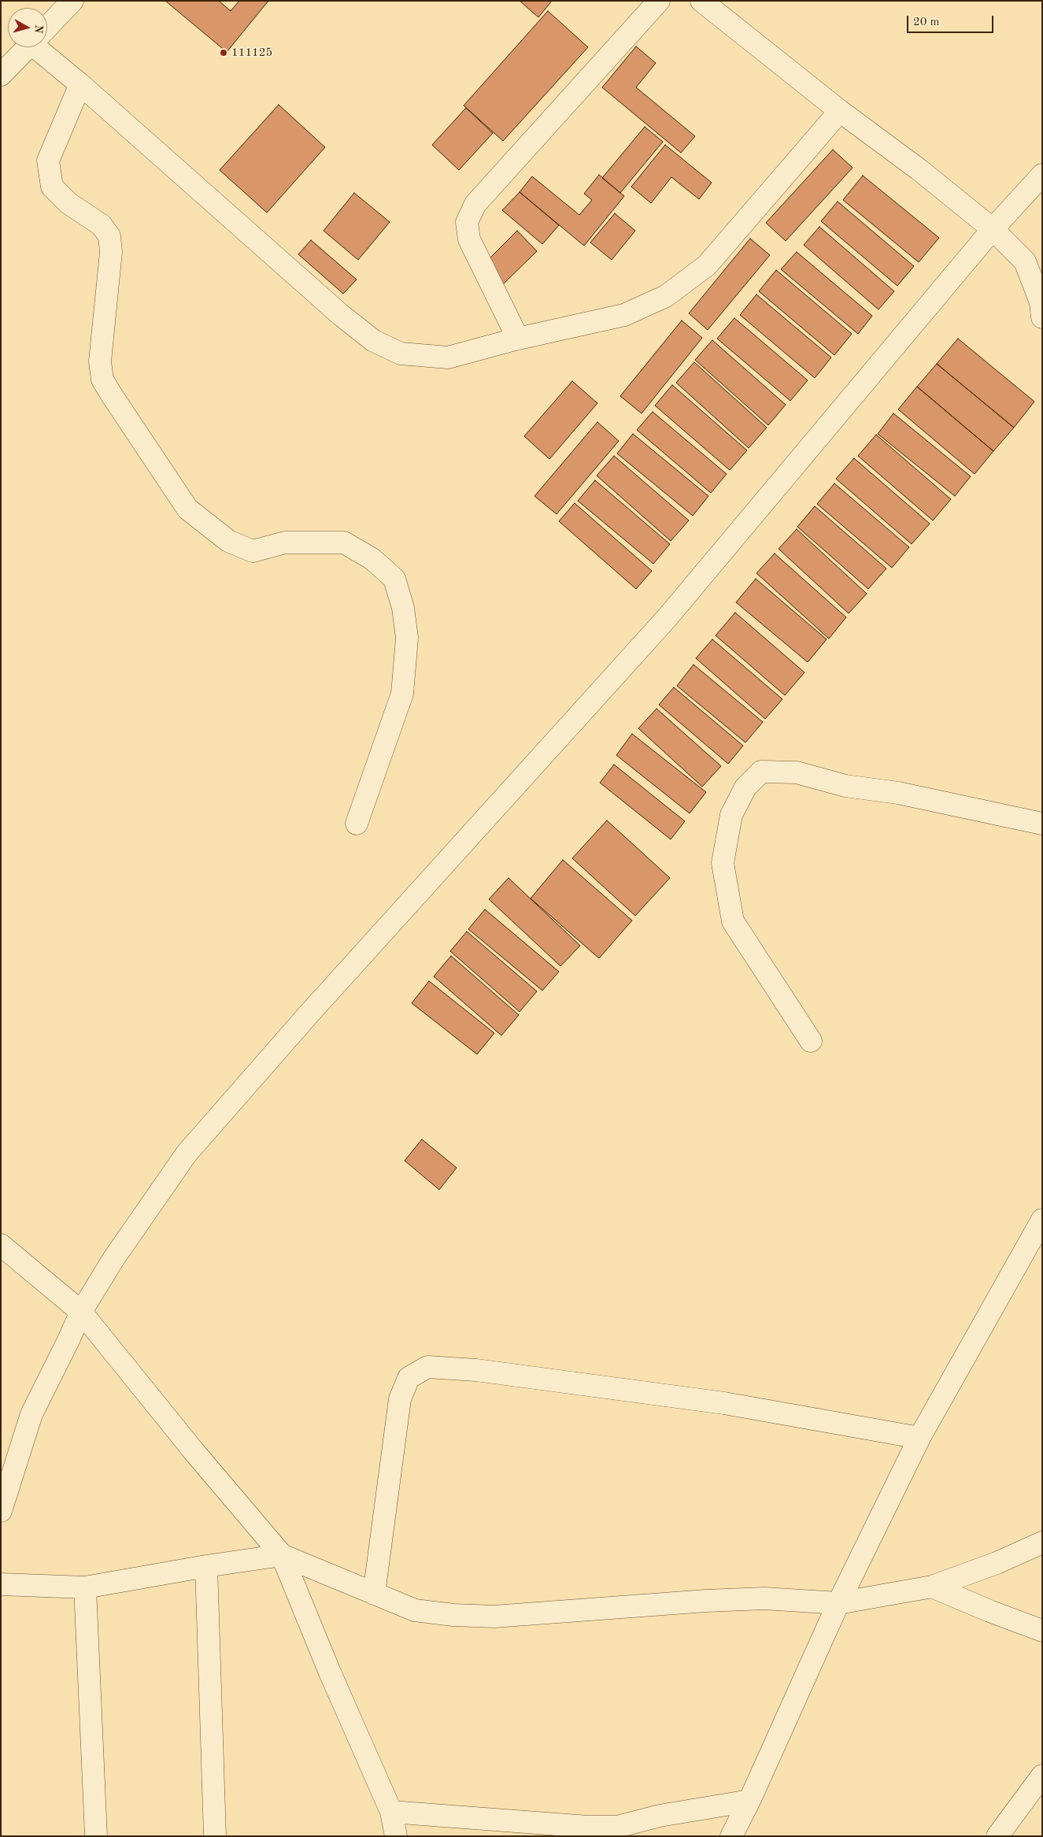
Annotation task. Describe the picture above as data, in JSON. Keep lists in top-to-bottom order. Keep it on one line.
{"places":["111125"],"scale_bar":"20 m","north":"right"}
